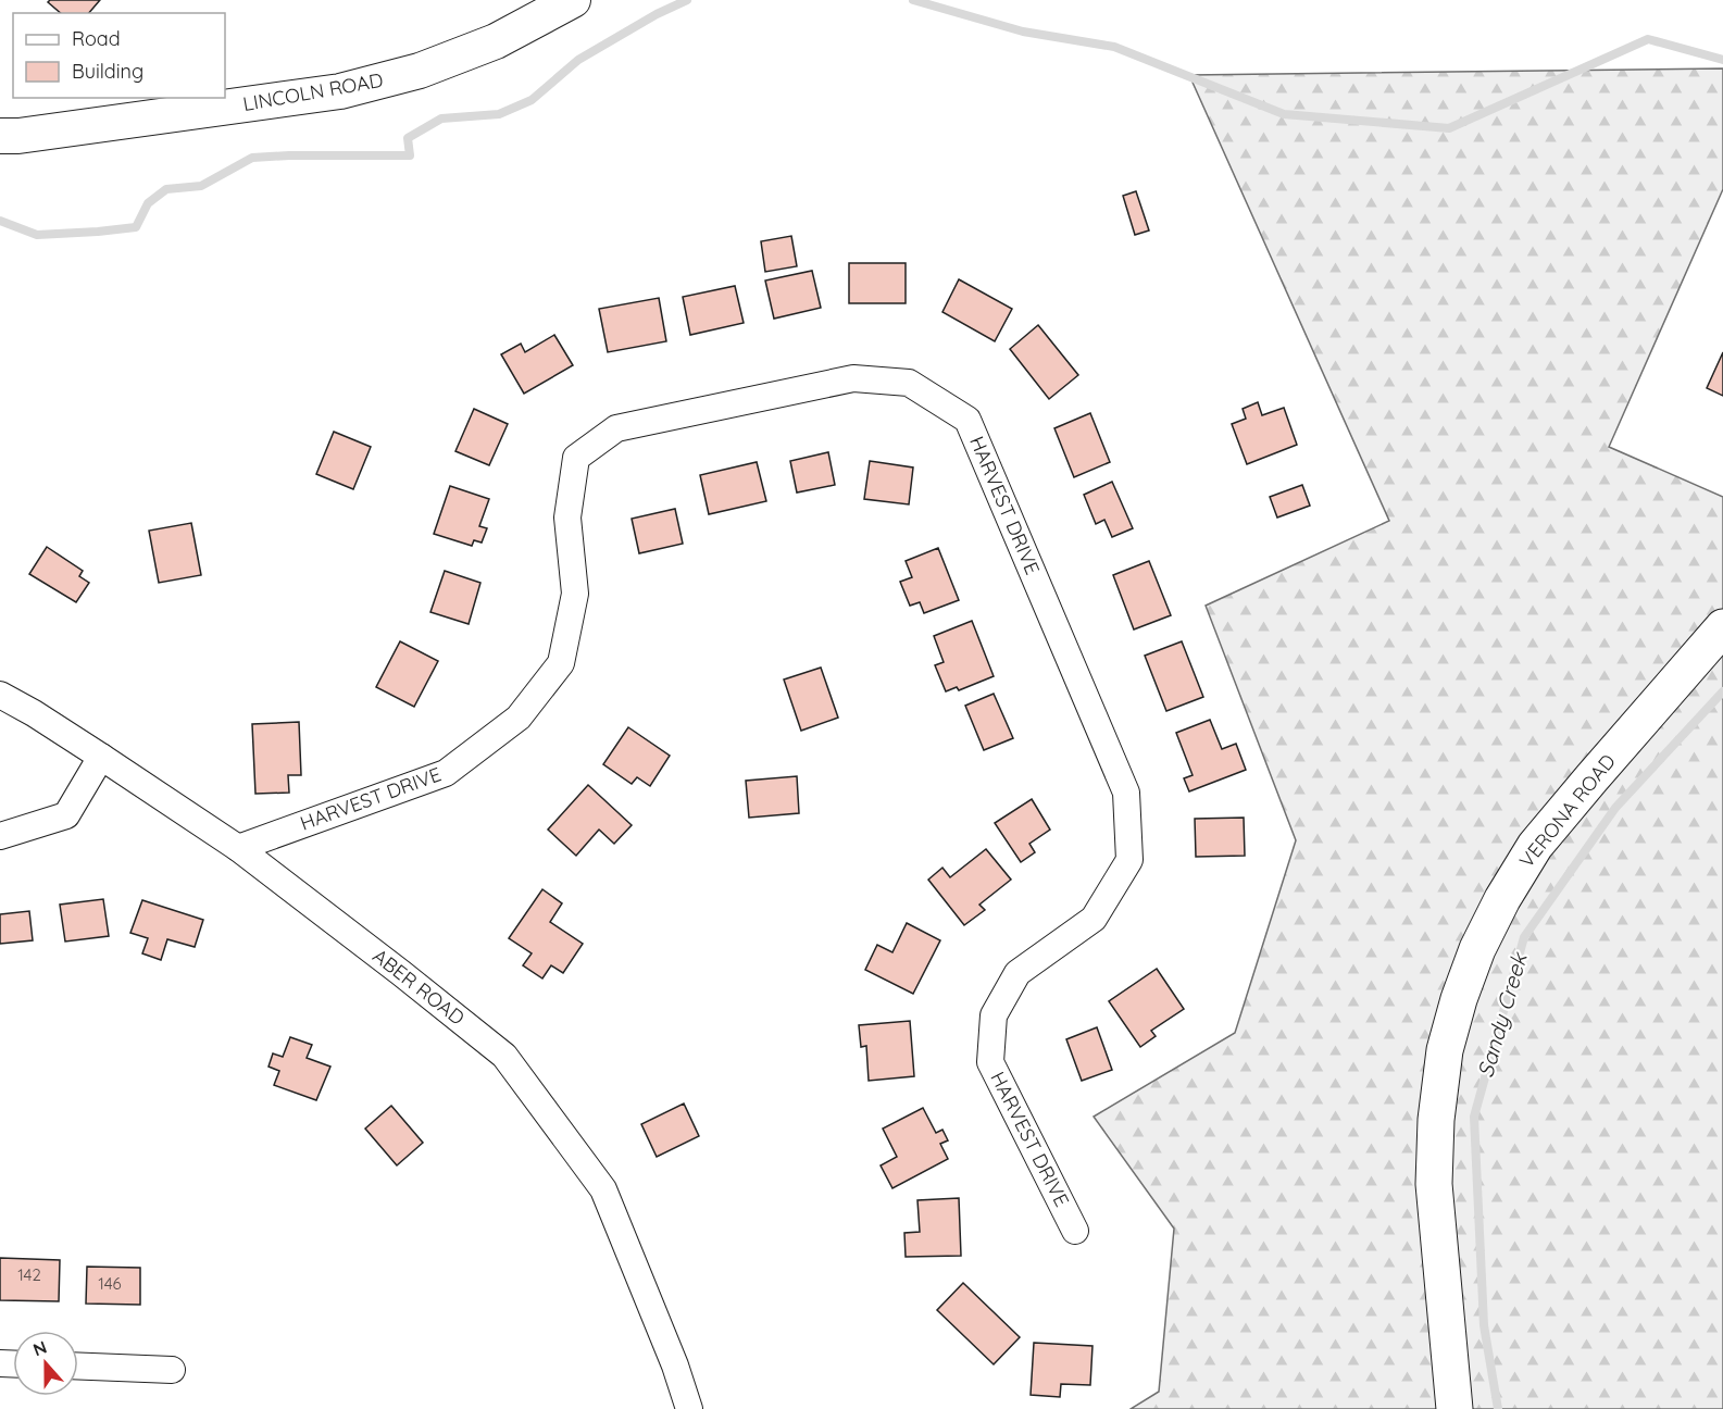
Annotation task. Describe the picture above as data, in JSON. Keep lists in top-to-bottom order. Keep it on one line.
{"streets":{"main road":["VERONA ROAD"],"street":["LINCOLN ROAD","HARVEST DRIVE","ABER ROAD"]},"crossings":[["HARVEST DRIVE","ABER ROAD"]],"water":["Sandy Creek"],"house_numbers":["142","146"],"legend":["Road","Building"],"north":"top"}
